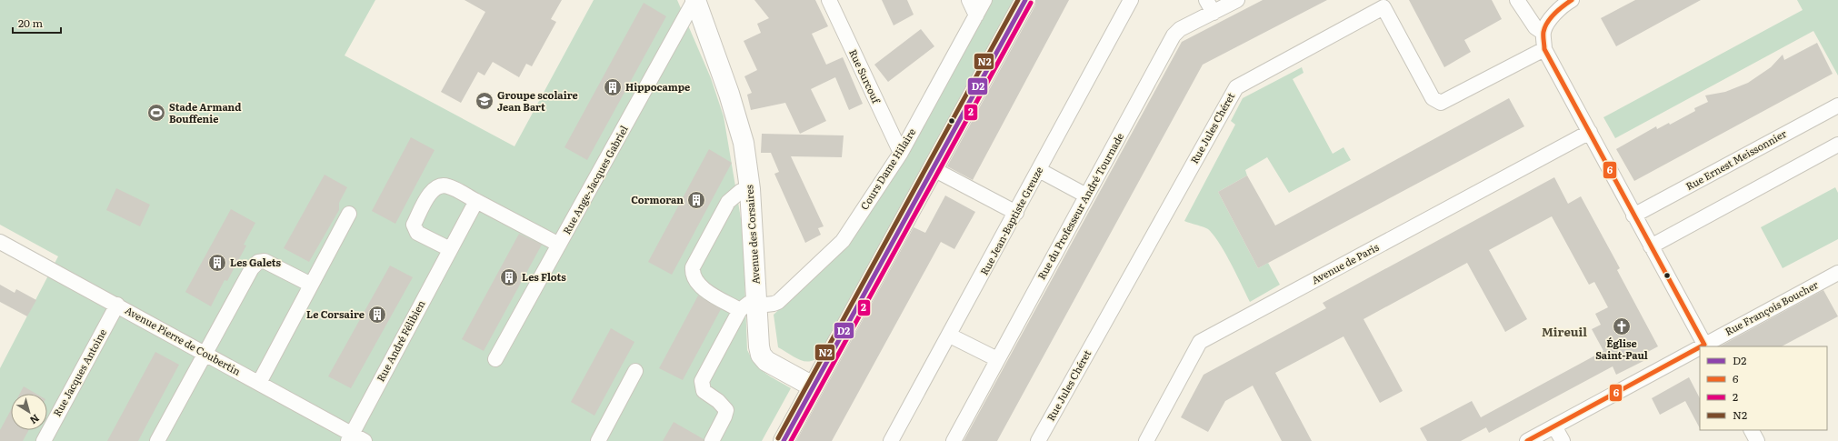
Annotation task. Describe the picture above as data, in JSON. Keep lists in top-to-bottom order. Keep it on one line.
{"streets":{"street":["Rue Surcouf","Rue Jules Chéret","Rue Ernest Meissonnier","Cours Dame Hilaire","Rue Ange-Jacques Gabriel","Rue du Professeur André Tournade","Rue Jean-Baptiste Greuze","Avenue des Corsaires","Avenue de Paris","Rue François Boucher","Avenue Pierre de Coubertin","Rue André Félibien","Rue Jacques Antoine"]},"crossings":[["Rue Surcouf","Cours Dame Hilaire"],["Cours Dame Hilaire","Avenue des Corsaires"],["Rue Ange-Jacques Gabriel","Avenue des Corsaires"],["Avenue Pierre de Coubertin","Rue André Félibien"],["Avenue Pierre de Coubertin","Rue Jacques Antoine"]],"districts":["Mireuil"],"places":{"building":["Hippocampe","Cormoran","Les Galets","Les Flots","Le Corsaire"],"school or university":["Groupe scolaire Jean Bart"],"sports":["Stade Armand Bouffenie"],"church":["Église Saint-Paul"]},"lines":["transit line D2","transit line 6","transit line N2","transit line 2"],"legend":["D2","6","2","N2"],"scale_bar":"20 m","north":"bottom right"}
